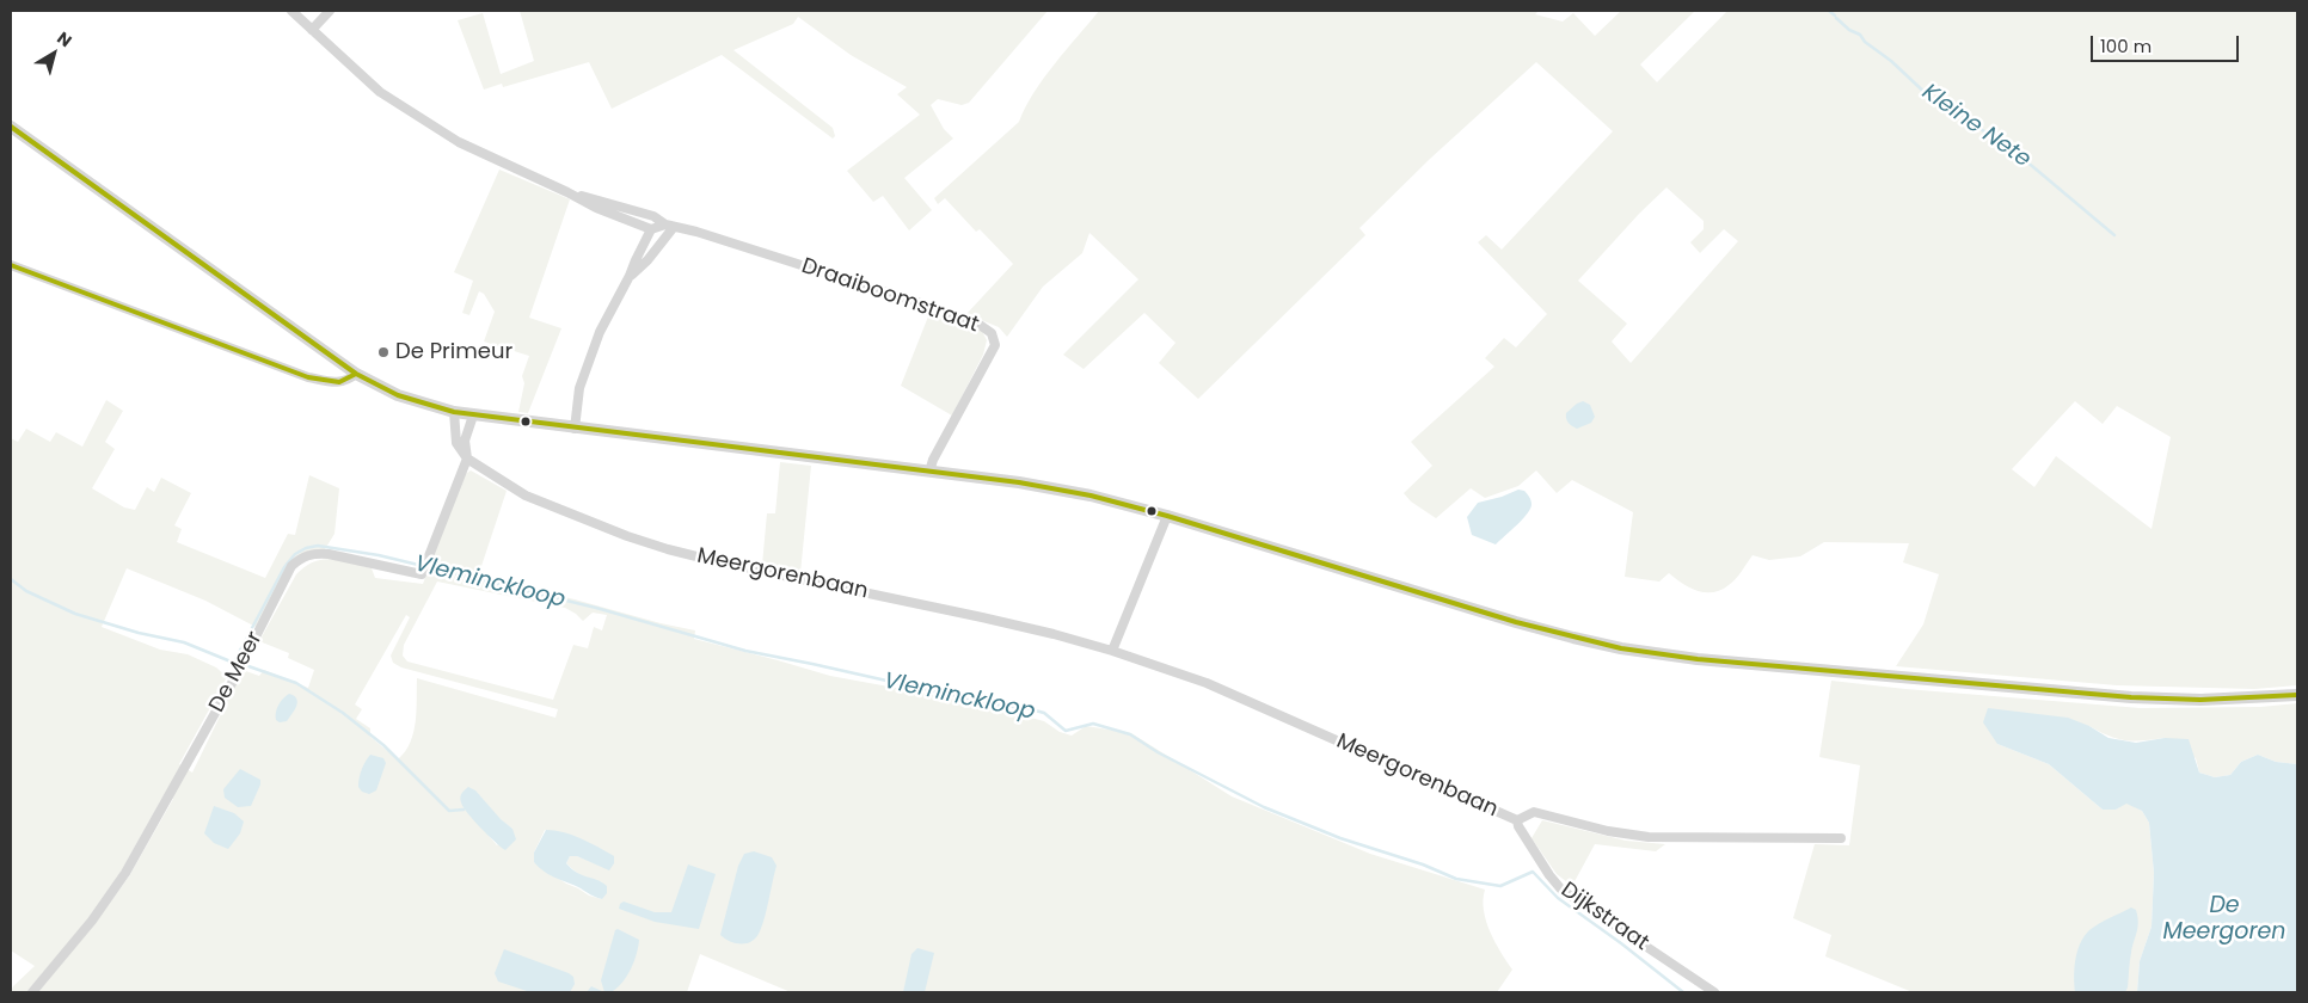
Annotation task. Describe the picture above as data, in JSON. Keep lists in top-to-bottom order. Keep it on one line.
{"streets":{"street":["Draaiboomstraat","Meergorenbaan","De Meer","Dijkstraat"]},"crossings":[["Meergorenbaan","De Meer"],["Meergorenbaan","Dijkstraat"]],"water":["Kleine Nete","Vleminckloop","De Meergoren"],"places":["De Primeur"],"scale_bar":"100 m","north":"top right"}
